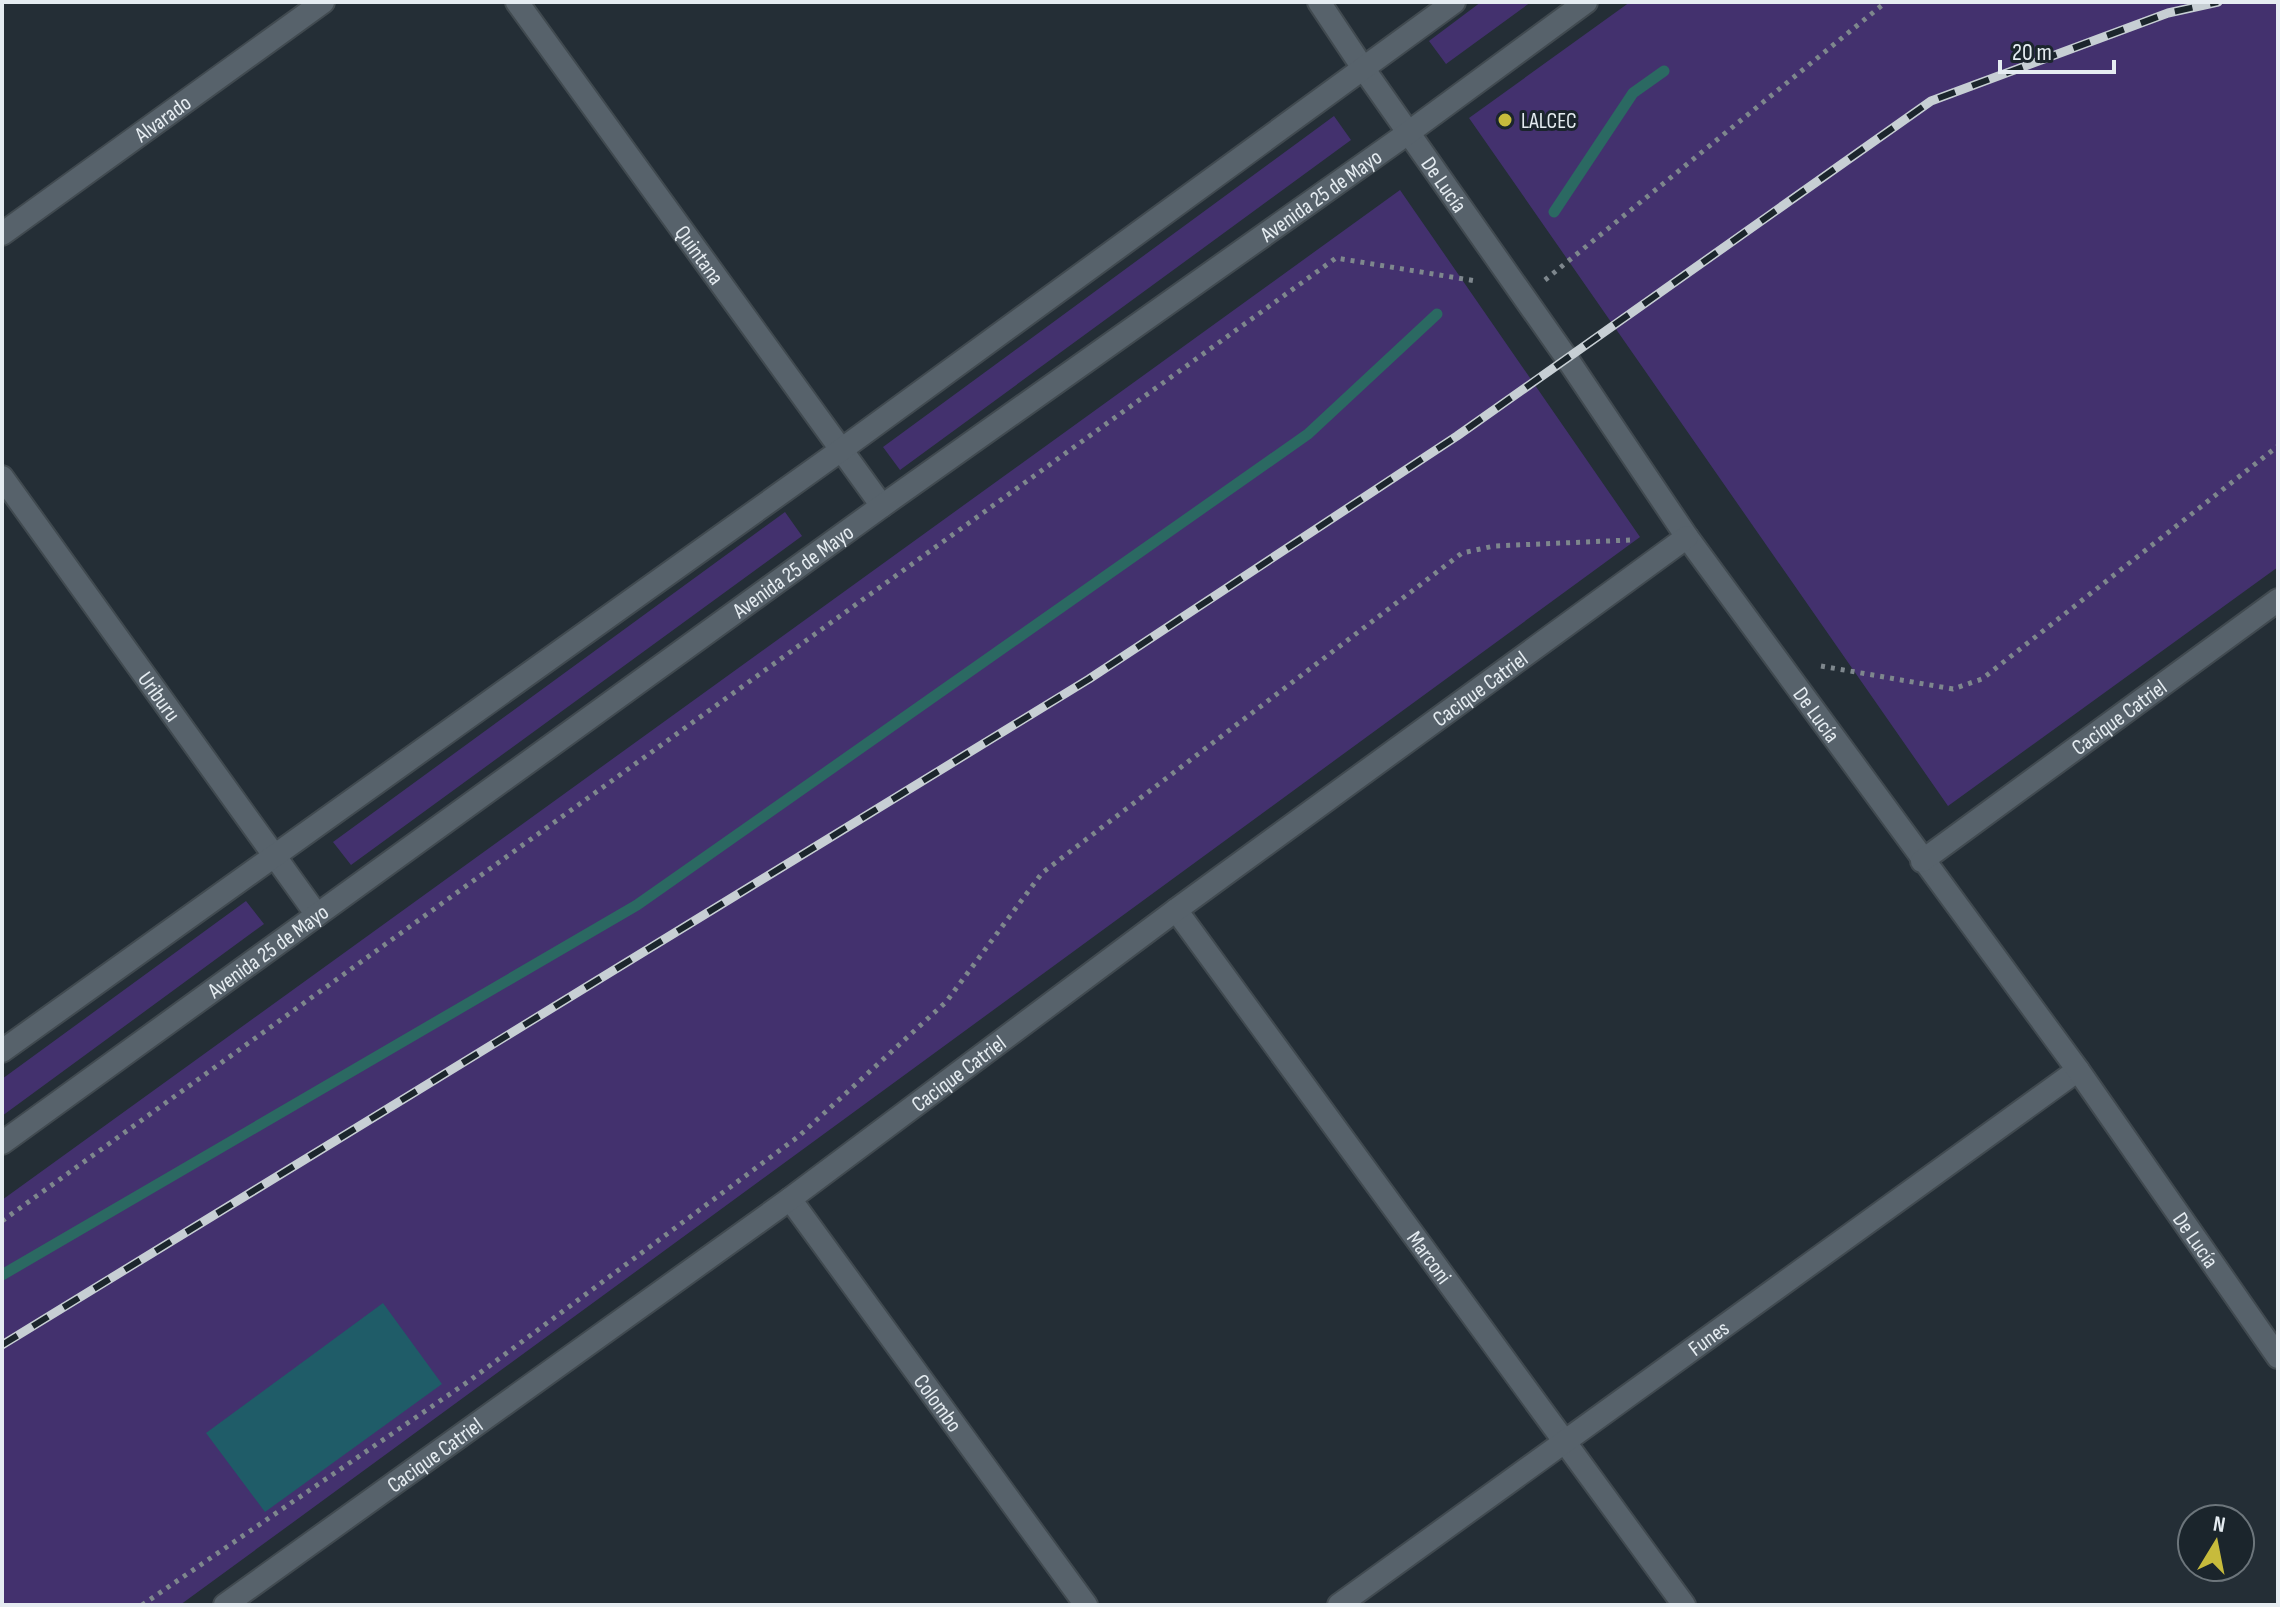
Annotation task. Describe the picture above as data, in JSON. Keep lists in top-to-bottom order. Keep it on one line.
{"streets":{"street":["Alvarado","De Lucía","Avenida 25 de Mayo","Quintana","Cacique Catriel","Uriburu","Marconi","Funes","Colombo"]},"crossings":[["De Lucía","Avenida 25 de Mayo"],["De Lucía","Cacique Catriel"],["De Lucía","Funes"],["Avenida 25 de Mayo","Quintana"],["Avenida 25 de Mayo","Uriburu"],["Cacique Catriel","Marconi"],["Cacique Catriel","Colombo"],["Marconi","Funes"]],"places":["LALCEC"],"scale_bar":"20 m","north":"top"}
